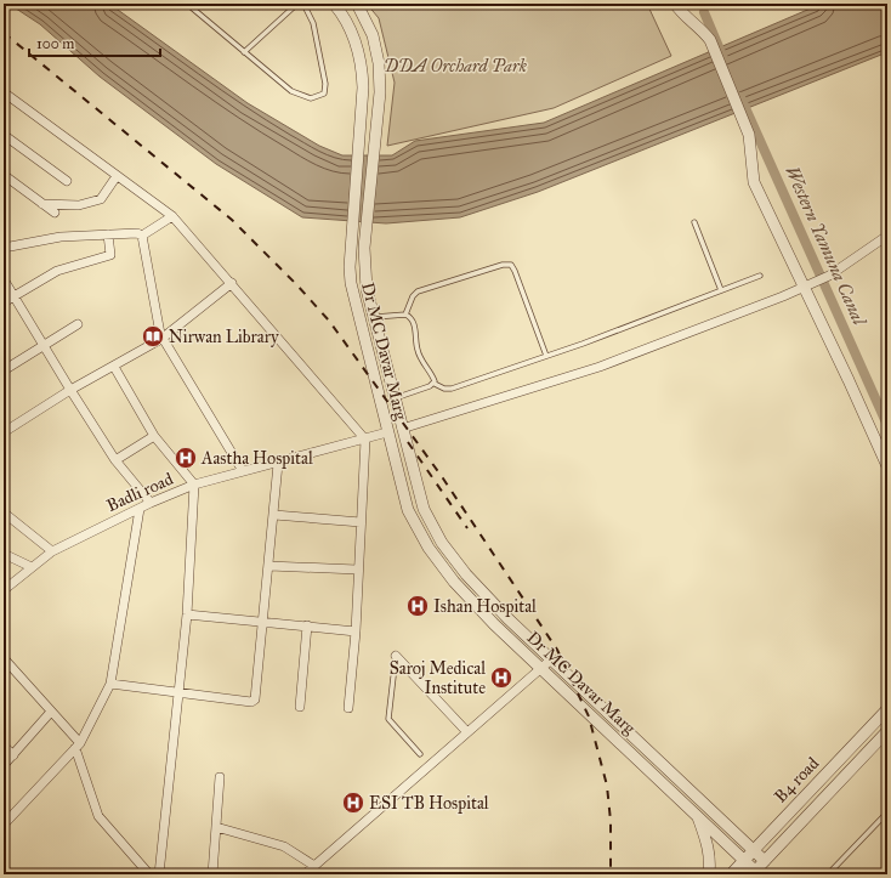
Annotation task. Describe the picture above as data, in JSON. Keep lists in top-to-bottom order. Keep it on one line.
{"streets":{"street":["Dr MC Davar Marg","Badli road","B4 road"]},"crossings":[["Dr MC Davar Marg","Badli road"],["Dr MC Davar Marg","B4 road"]],"water":["Western Yamuna Canal"],"parks":["DDA Orchard Park"],"places":{"library":["Nirwan Library"],"hospital":["Aastha Hospital","Ishan Hospital","Saroj Medical Institute","ESI TB Hospital"]},"scale_bar":"100 m"}
